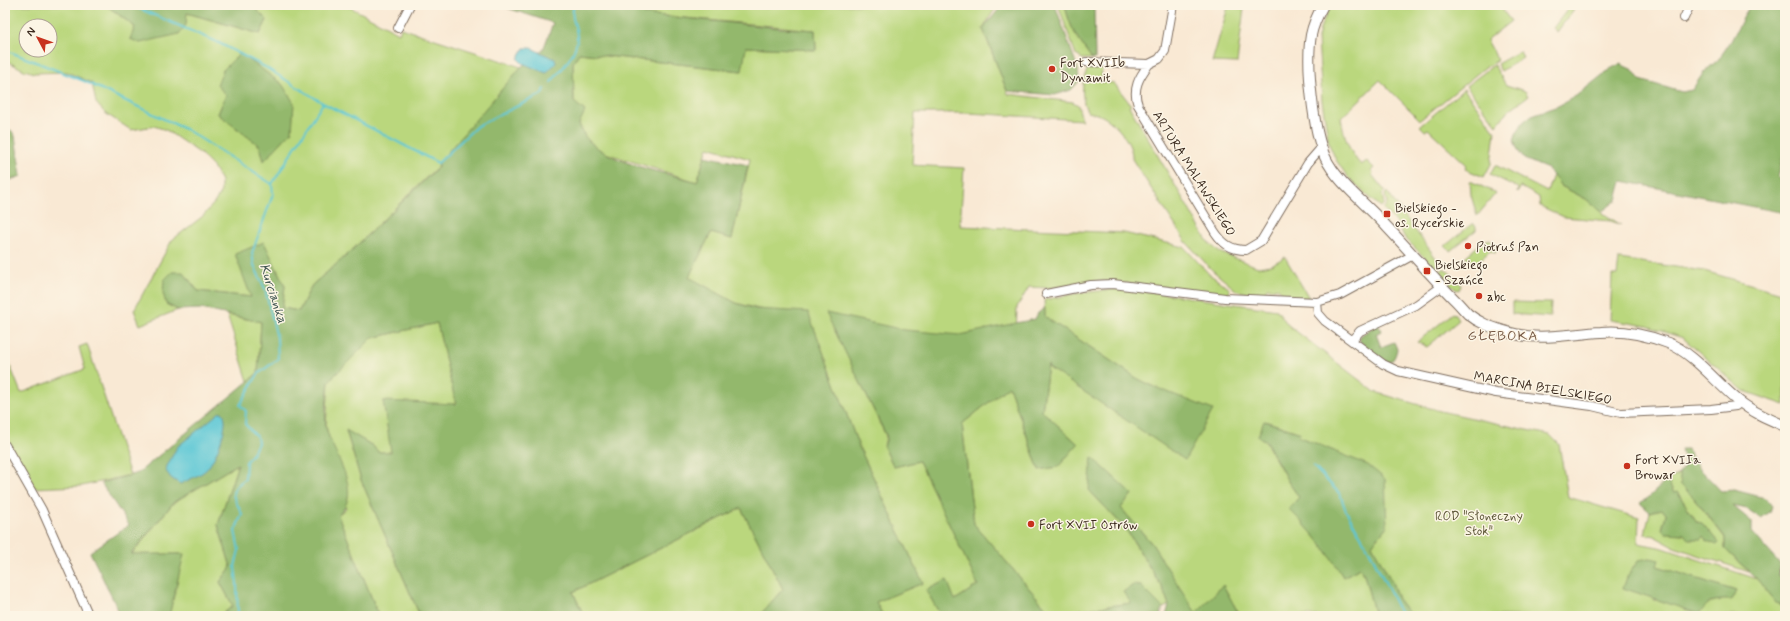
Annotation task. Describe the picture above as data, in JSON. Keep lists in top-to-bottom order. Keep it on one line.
{"streets":{"street":["ARTURA MALAWSKIEGO","MARCINA BIELSKIEGO"]},"districts":["GŁĘBOKA"],"water":["Kurcianka"],"parks":["ROD \"Słoneczny Stok\""],"places":{"other":["Fort XVIIb Dynamit","Piotruś Pan","abc","Fort XVIIa Browar","Fort XVII Ostrów"],"transit":["Bielskiego - os. Rycerskie","Bielskiego - Szańce"]},"north":"top left"}
